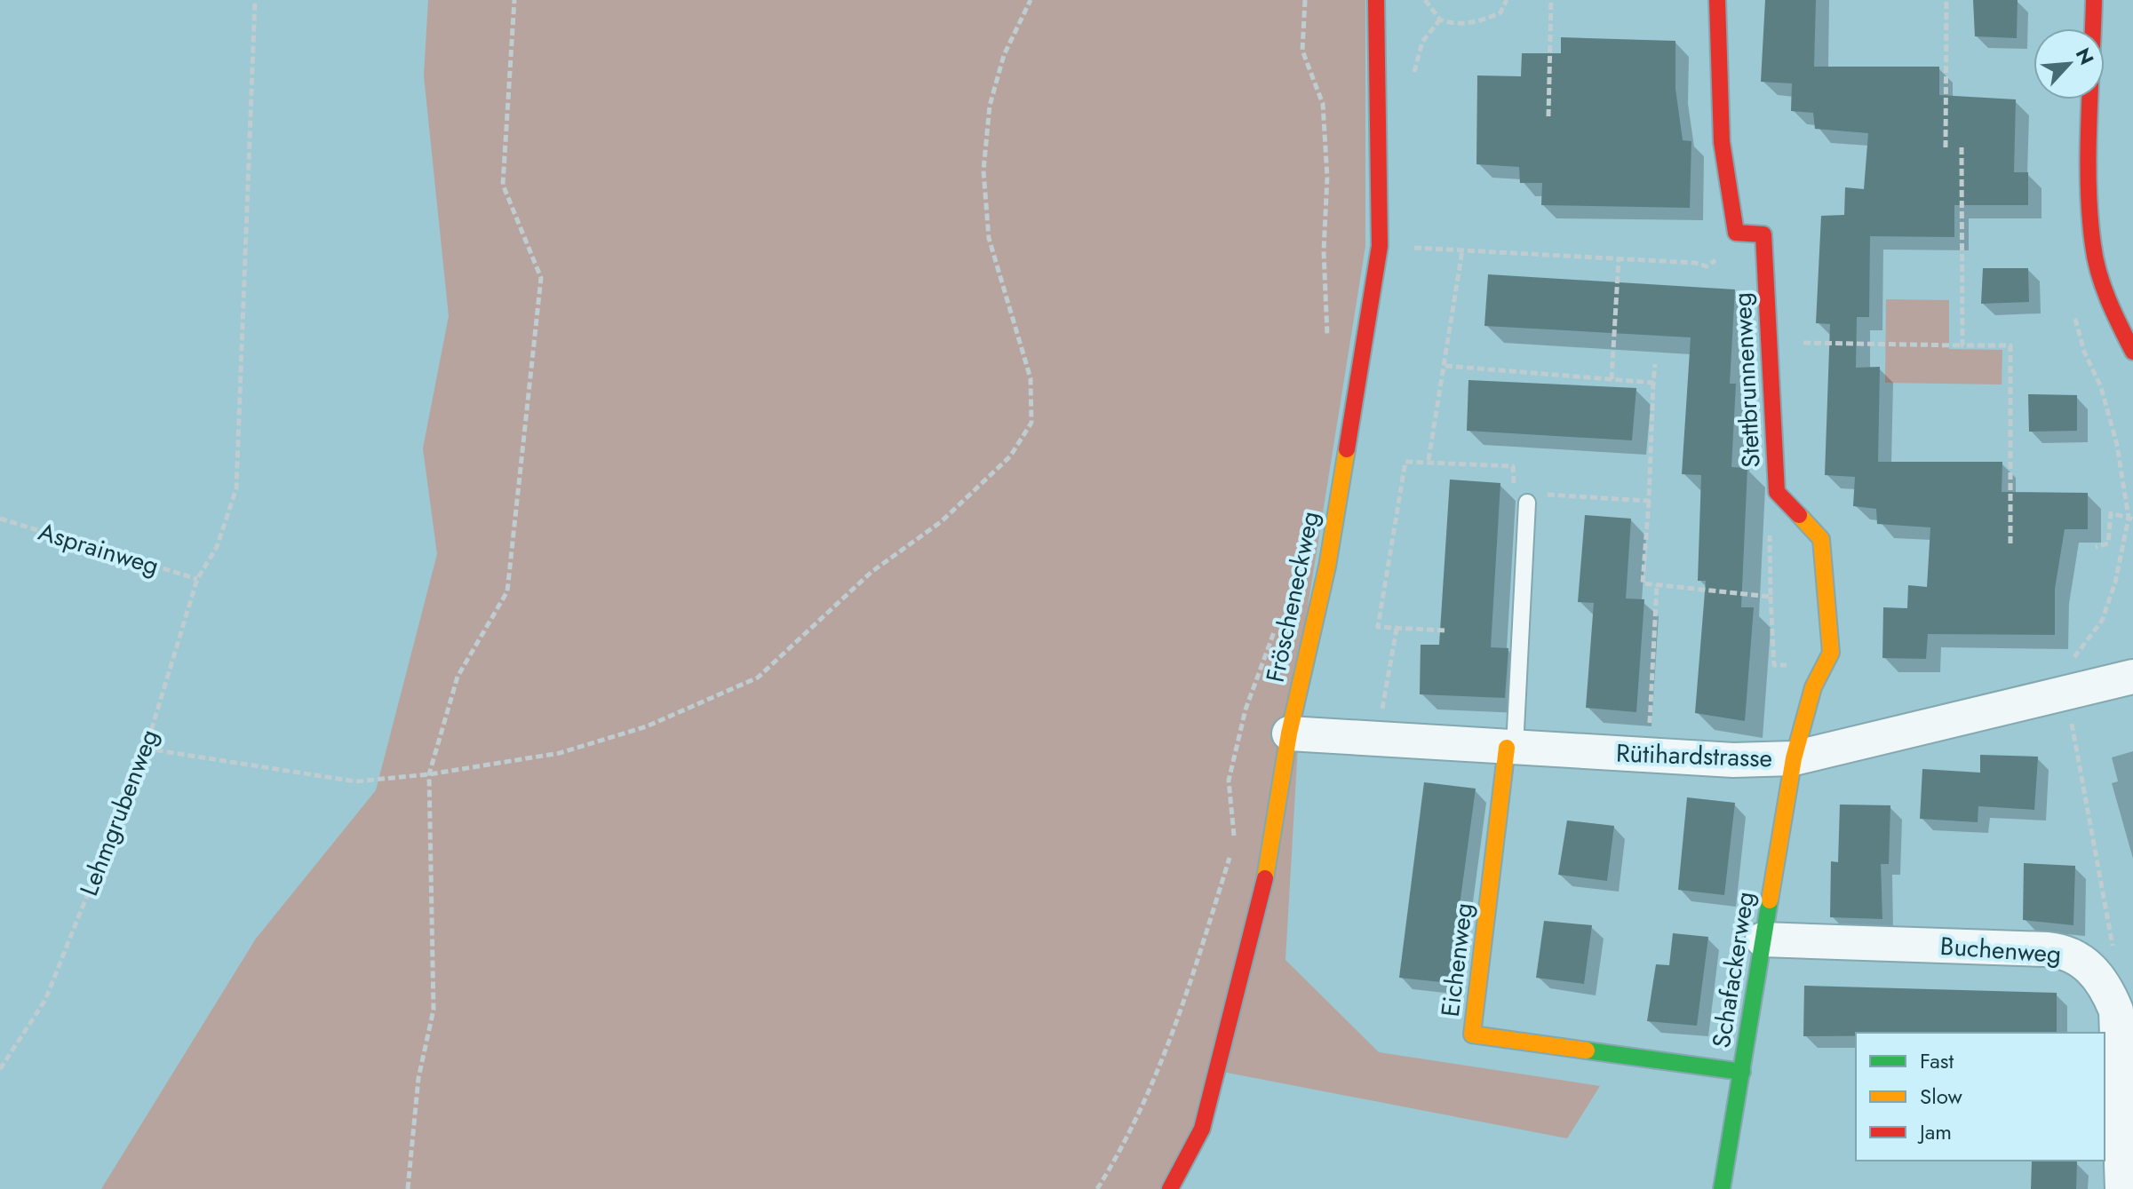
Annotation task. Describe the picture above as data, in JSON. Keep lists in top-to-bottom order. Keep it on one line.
{"streets":{"street":["Stettbrunnenweg","Fröscheneckweg","Rütihardstrasse","Buchenweg","Eichenweg","Schafackerweg"],"path":["Asprainweg","Lehmgrubenweg"]},"crossings":[["Stettbrunnenweg","Rütihardstrasse"],["Stettbrunnenweg","Schafackerweg"],["Asprainweg","Lehmgrubenweg"],["Fröscheneckweg","Rütihardstrasse"],["Rütihardstrasse","Eichenweg"],["Rütihardstrasse","Schafackerweg"],["Buchenweg","Schafackerweg"],["Eichenweg","Schafackerweg"]],"legend":["Fast","Slow","Jam"],"north":"top right"}
